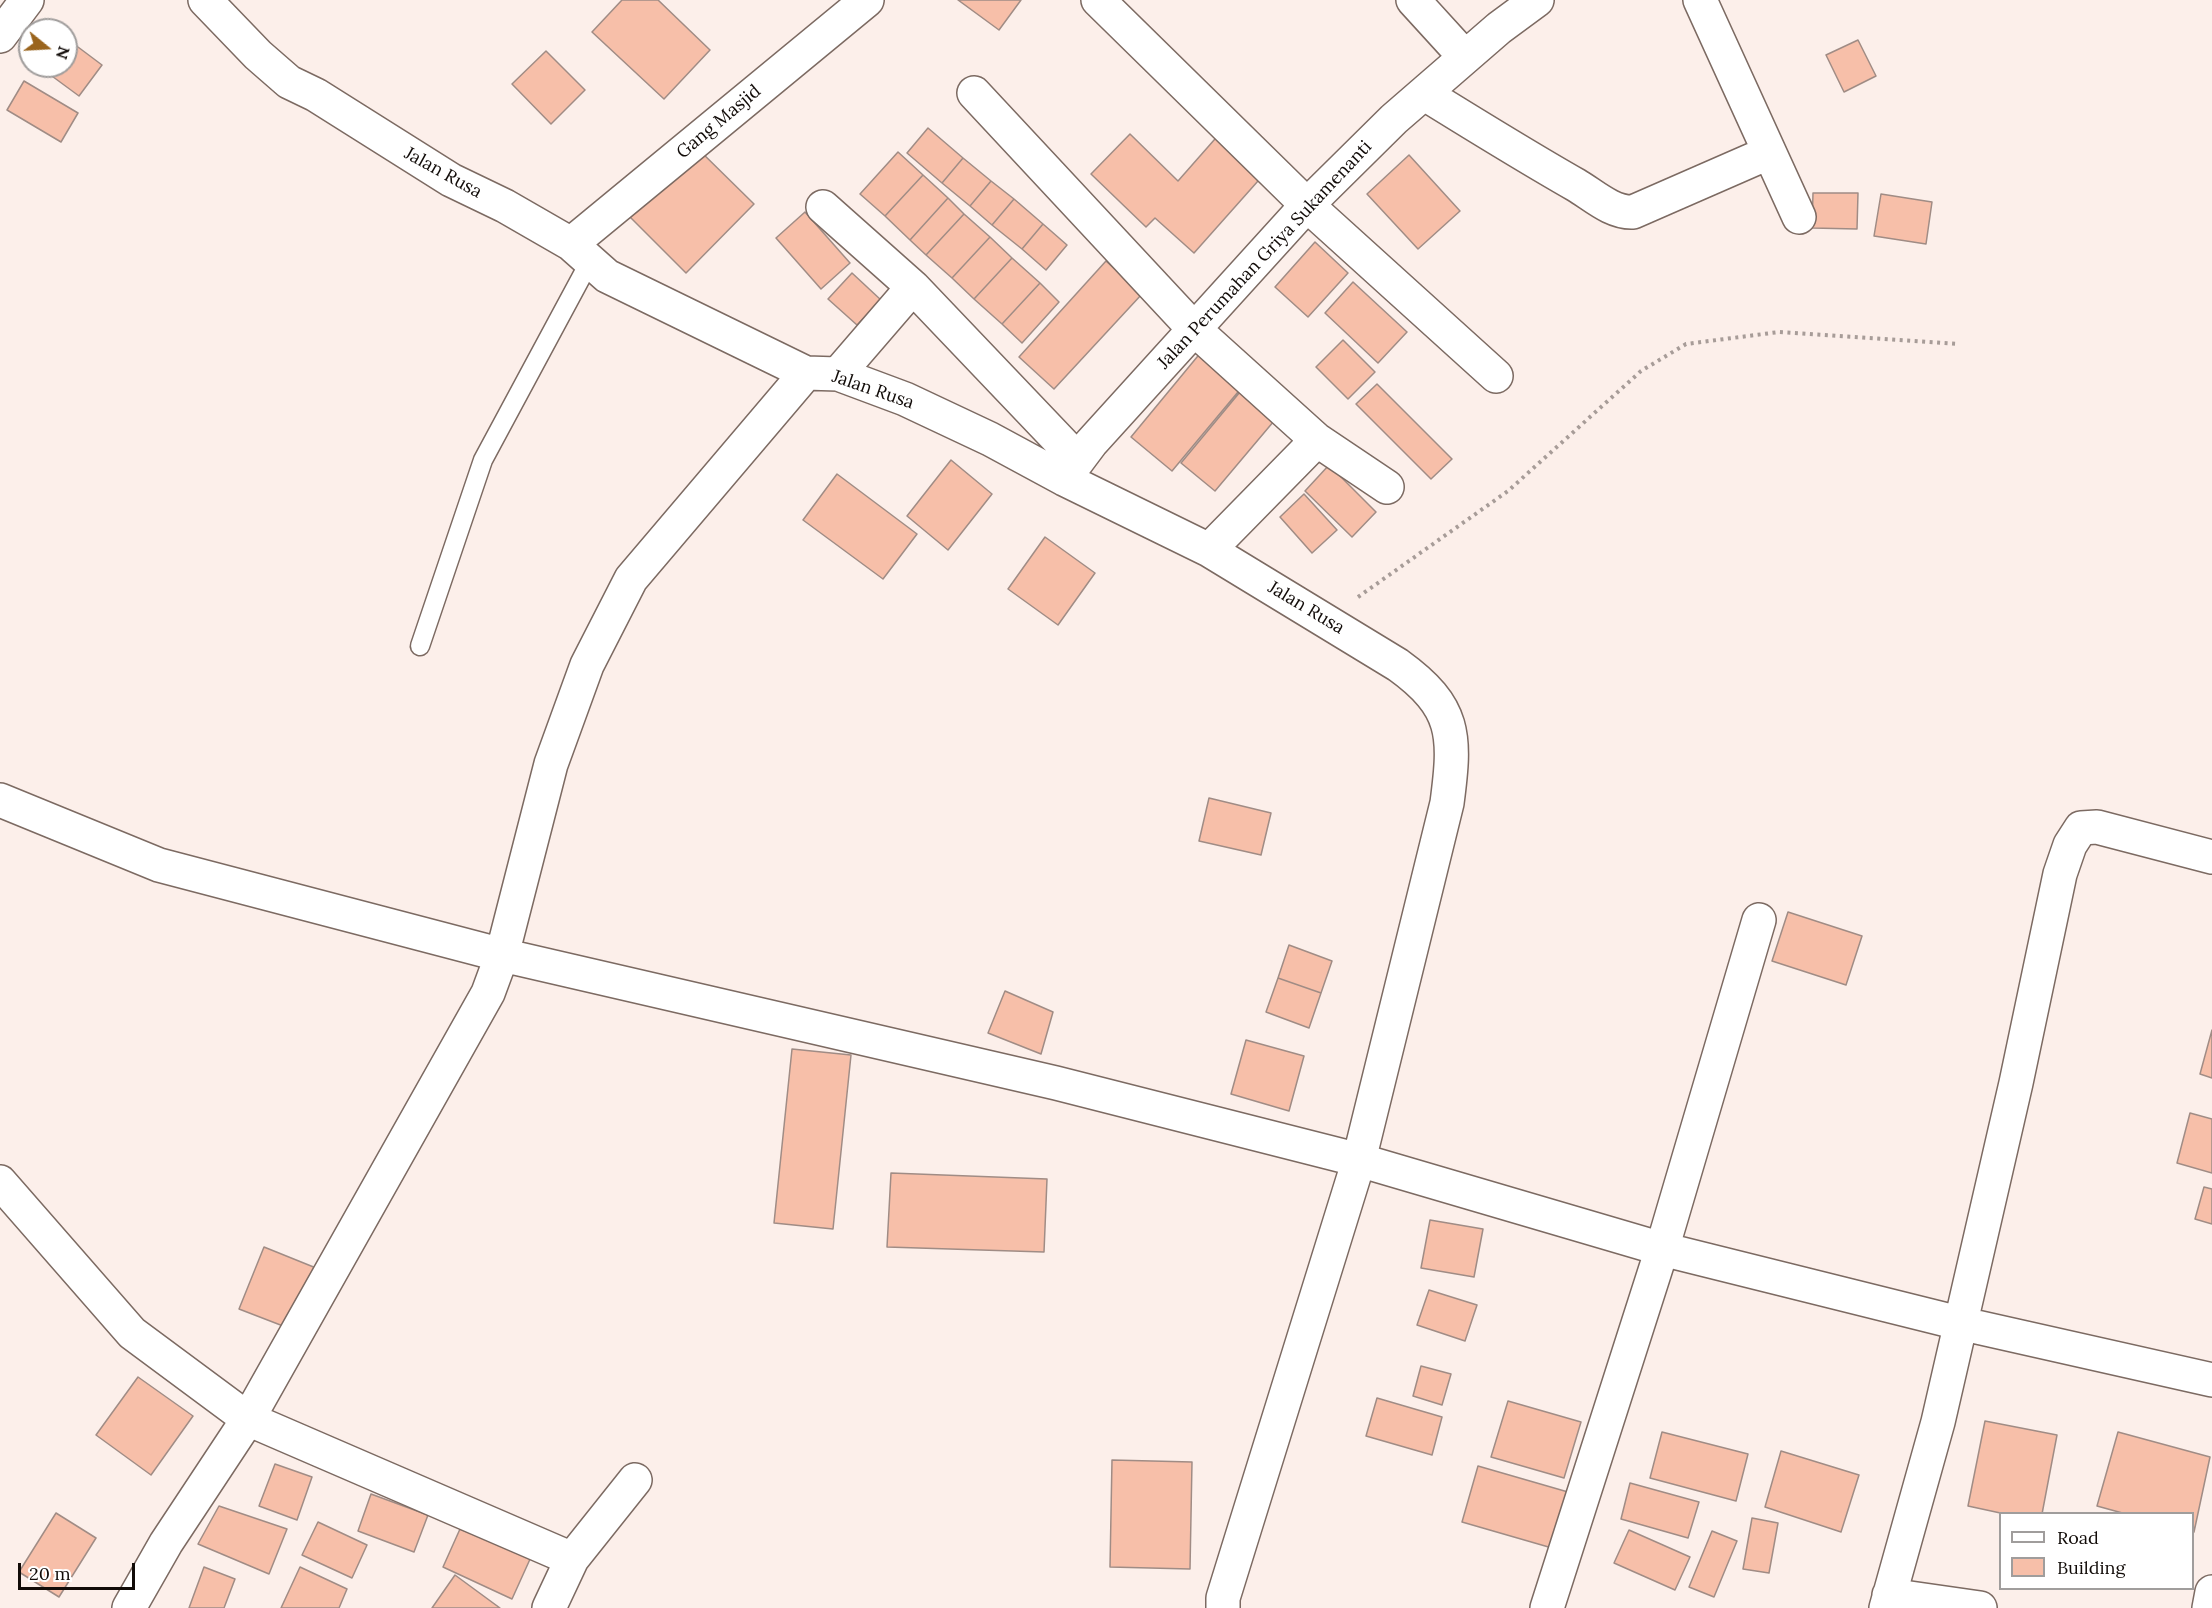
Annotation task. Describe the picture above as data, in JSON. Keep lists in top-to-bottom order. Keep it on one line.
{"streets":{"street":["Gang Masjid","Jalan Rusa","Jalan Perumahan Griya Sukamenanti"]},"crossings":[["Gang Masjid","Jalan Rusa"],["Jalan Rusa","Jalan Perumahan Griya Sukamenanti"]],"legend":["Road","Building"],"scale_bar":"20 m","north":"right"}
